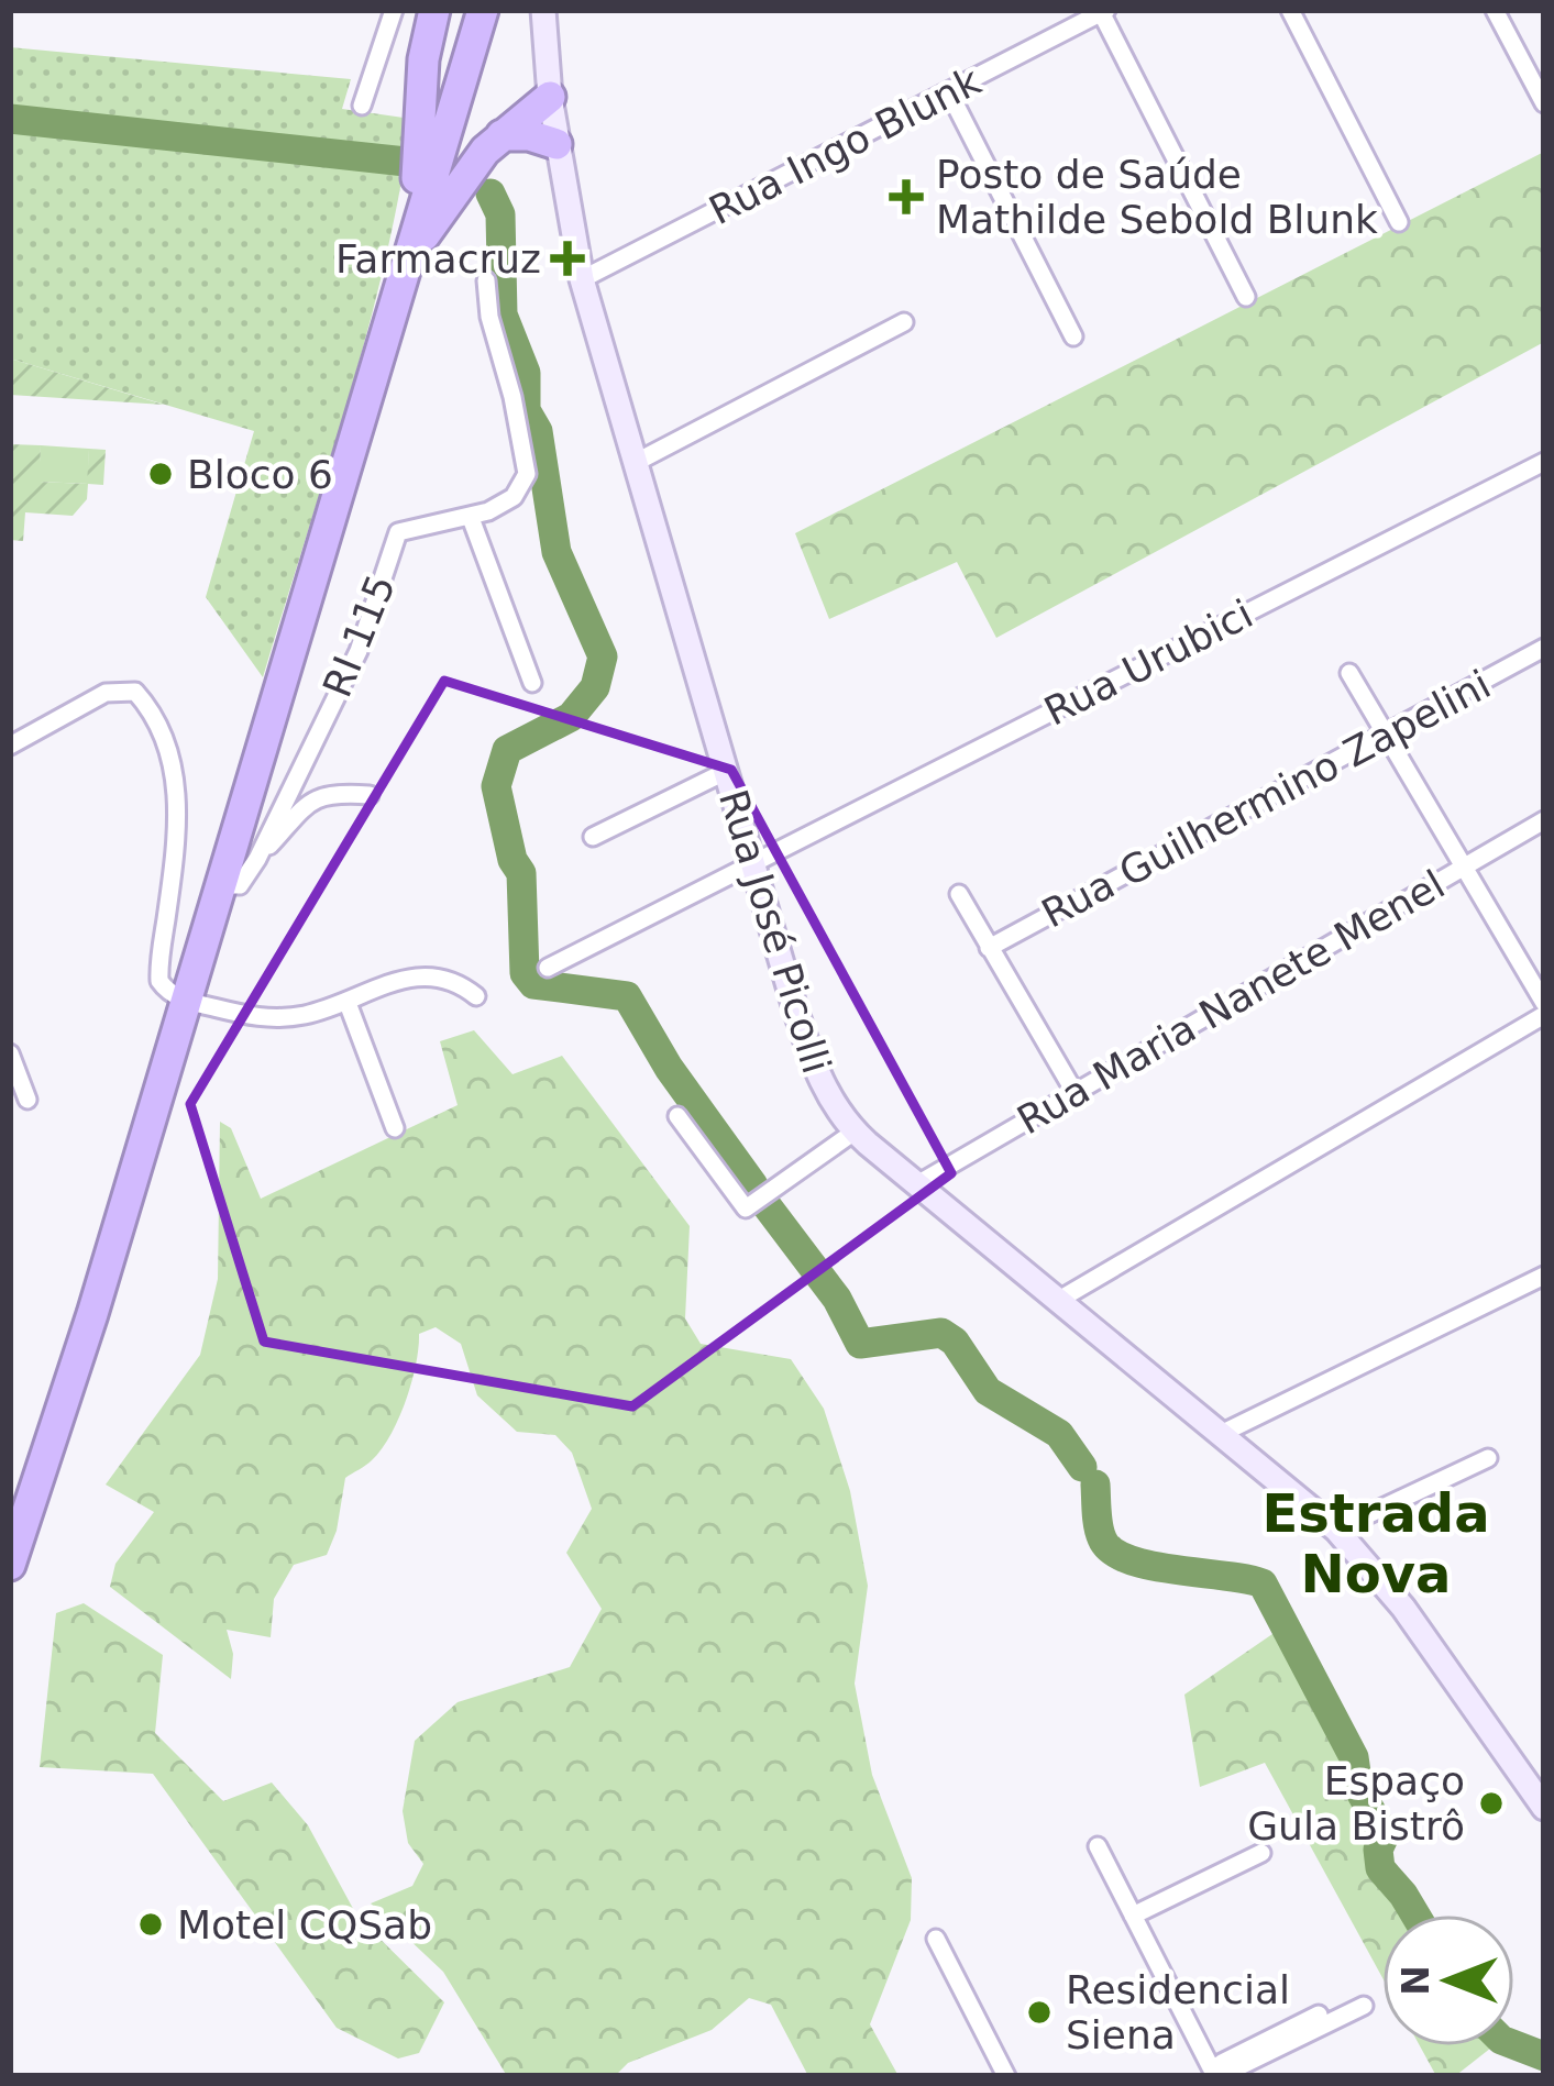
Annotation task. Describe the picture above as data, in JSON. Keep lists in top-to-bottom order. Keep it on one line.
{"streets":{"street":["Rua Ingo Blunk","RI 115","Rua Urubici","Rua Guilhermino Zapelini","Rua José Picolli","Rua Maria Nanete Menel"]},"crossings":[["Rua Ingo Blunk","Rua José Picolli"],["Rua Urubici","Rua José Picolli"],["Rua José Picolli","Rua Maria Nanete Menel"]],"districts":["Estrada Nova"],"places":{"health":["Posto de Saúde Mathilde Sebold Blunk","Farmacruz"],"other":["Bloco 6","Espaço Gula Bistrô","Motel CQSab","Residencial Siena"]},"north":"left"}
